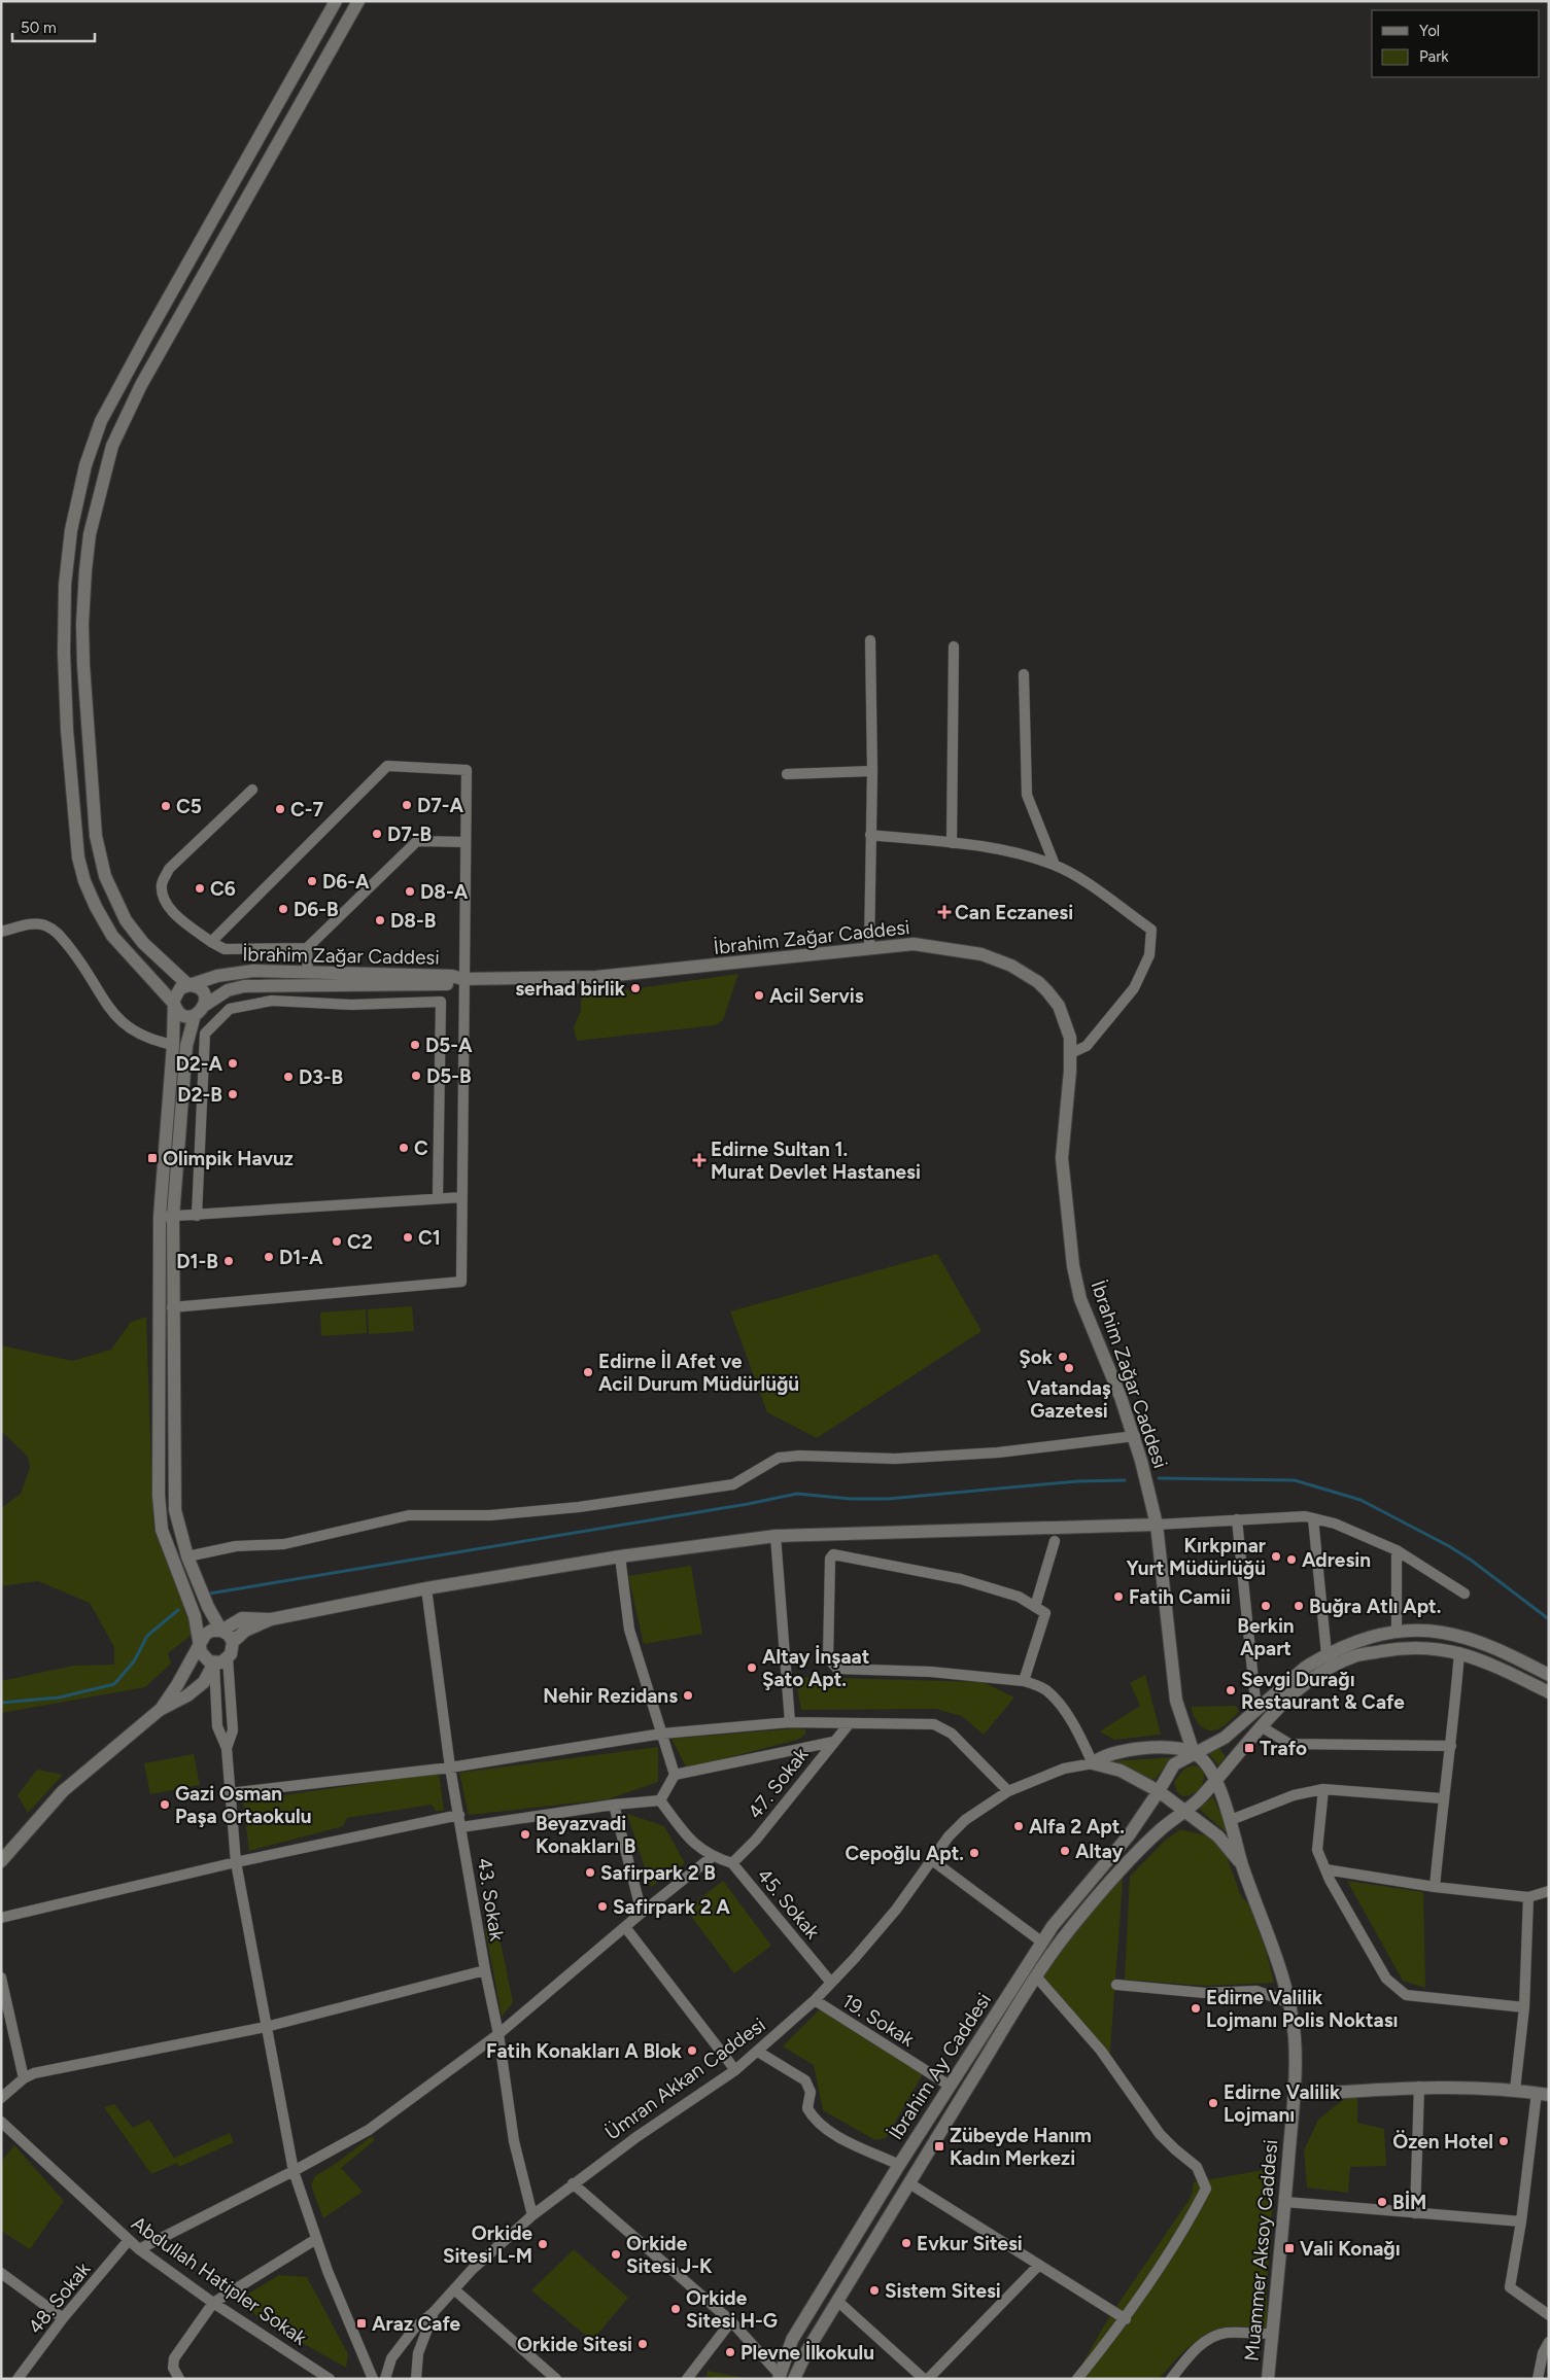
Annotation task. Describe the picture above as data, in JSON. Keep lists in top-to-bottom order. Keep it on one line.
{"streets":{"main road":["İbrahim Zağar Caddesi","İbrahim Ay Caddesi","Muammer Aksoy Caddesi"],"street":["47. Sokak","43. Sokak","45. Sokak","19. Sokak","Ümran Akkan Caddesi","Abdullah Hatipler Sokak","48. Sokak"]},"crossings":[["İbrahim Zağar Caddesi","İbrahim Ay Caddesi"],["47. Sokak","45. Sokak"],["43. Sokak","Ümran Akkan Caddesi"],["45. Sokak","Ümran Akkan Caddesi"],["19. Sokak","İbrahim Ay Caddesi"],["19. Sokak","Ümran Akkan Caddesi"],["Abdullah Hatipler Sokak","48. Sokak"]],"places":{"other":["D7-A","C5","C-7","D7-B","D6-A","C6","D8-A","D6-B","D8-B","serhad birlik","Acil Servis","D5-A","D2-A","D5-B","D3-B","D2-B","C","C1","C2","D1-A","D1-B","Şok","Vatandaş Gazetesi","Edirne İl Afet ve Acil Durum Müdürlüğü","Kırkpınar Yurt Müdürlüğü","Adresin","Fatih Camii","Berkin Apart","Buğra Atlı Apt.","Altay İnşaat Şato Apt.","Sevgi Durağı Restaurant & Cafe","Nehir Rezidans","Gazi Osman Paşa Ortaokulu","Alfa 2 Apt.","Beyazvadi Konakları B","Altay","Cepoğlu Apt.","Safirpark 2 B","Safirpark 2 A","Edirne Valilik Lojmanı Polis Noktası","Fatih Konakları A Blok","Edirne Valilik Lojmanı","Özen Hotel","BİM","Evkur Sitesi","Orkide Sitesi L-M","Orkide Sitesi J-K","Sistem Sitesi","Orkide Sitesi H-G","Orkide Sitesi","Plevne İlkokulu"],"health":["Can Eczanesi","Edirne Sultan 1. Murat Devlet Hastanesi"],"transit":["Olimpik Havuz","Trafo","Zübeyde Hanım Kadın Merkezi","Vali Konağı","Araz Cafe"]},"legend":["Yol","Park"],"scale_bar":"50 m"}
